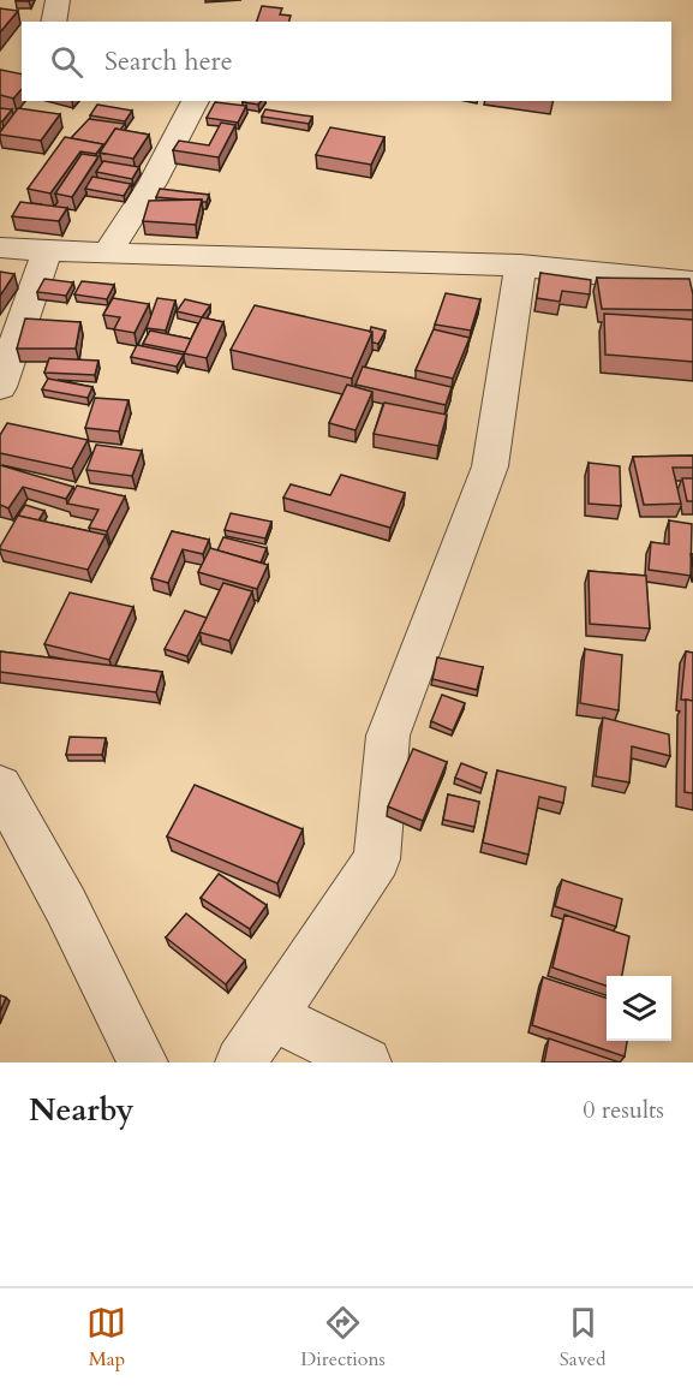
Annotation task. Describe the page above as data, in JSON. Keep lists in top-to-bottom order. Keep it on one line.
{"page":{"search":"Search here","heading":["Nearby","0 results"],"nav":["Map","Directions","Saved"]}}
